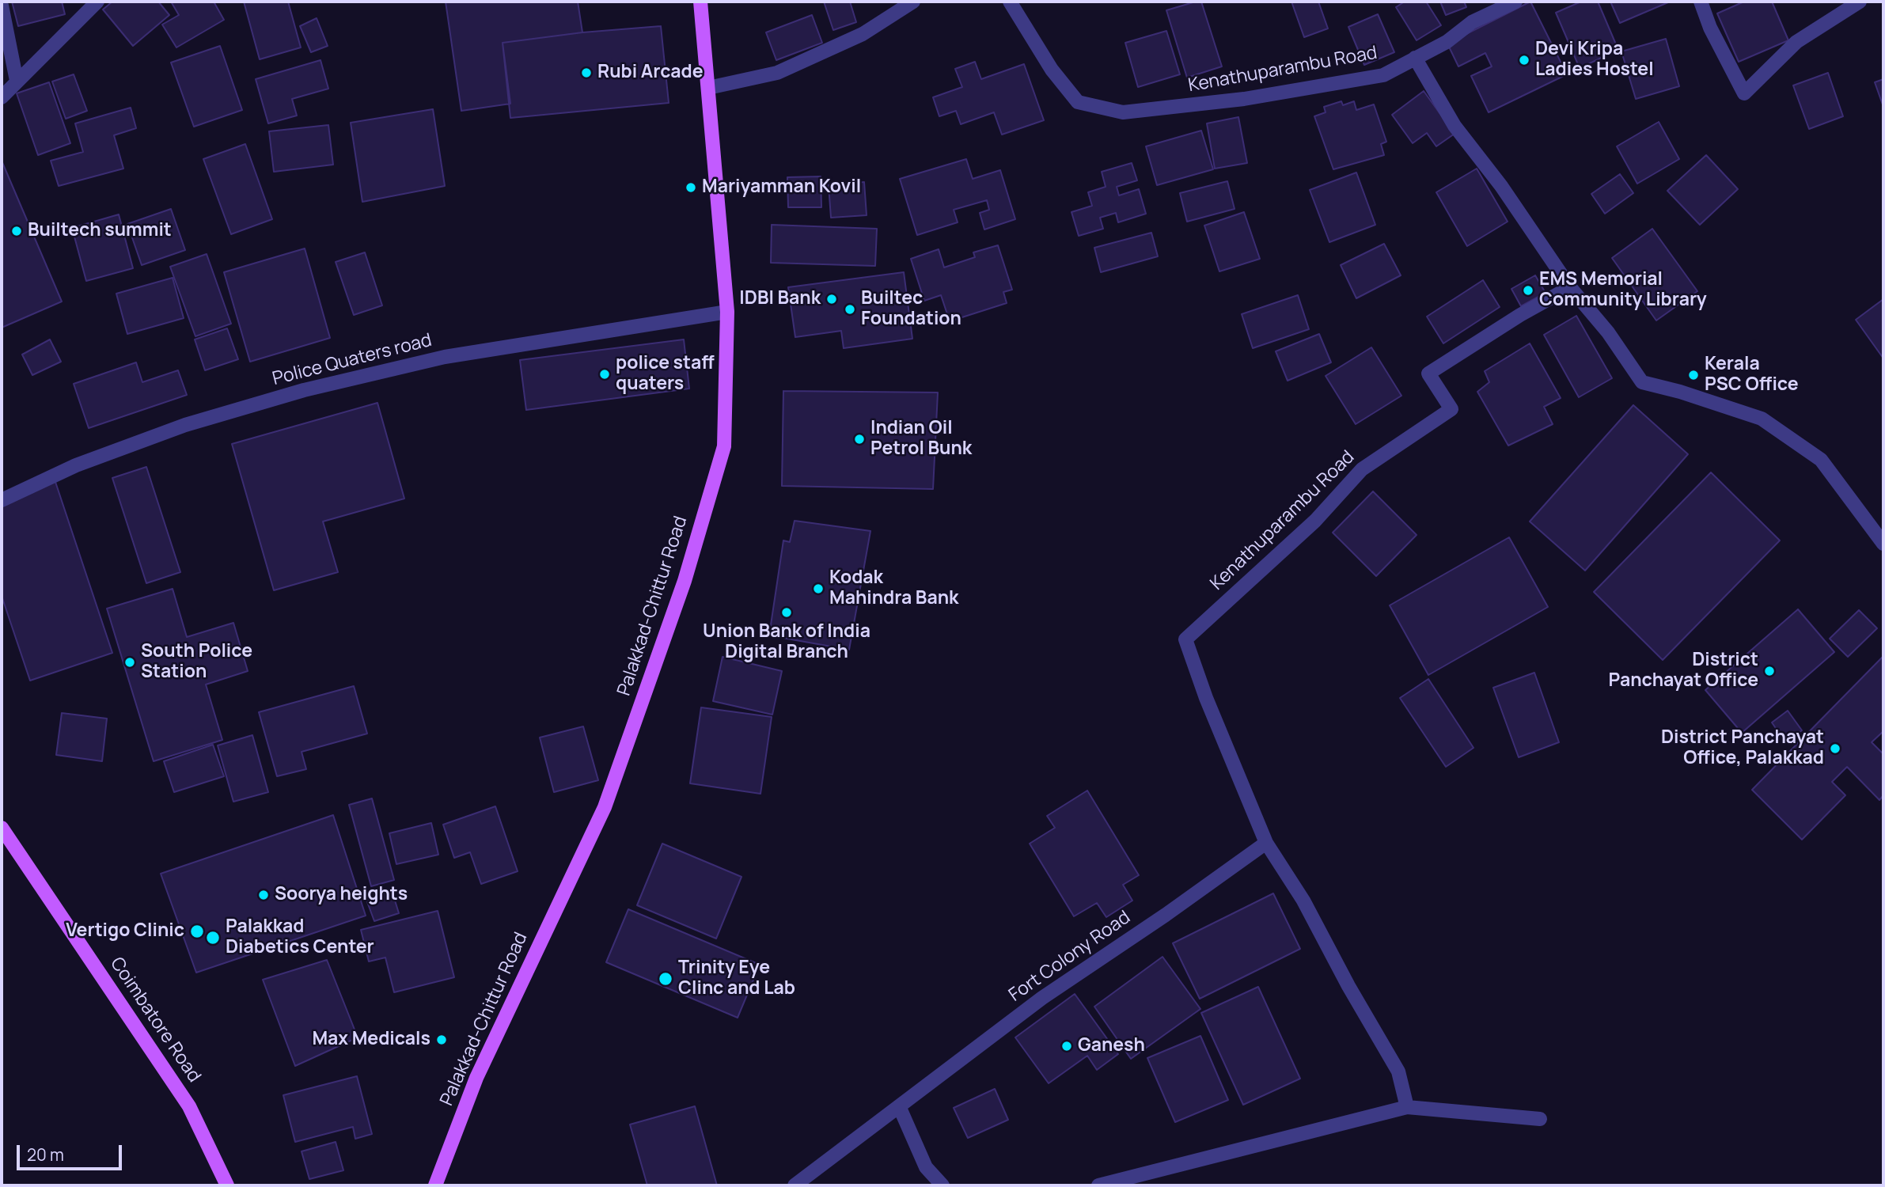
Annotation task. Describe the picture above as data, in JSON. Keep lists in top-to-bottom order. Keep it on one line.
{"streets":{"main road":["Palakkad-Chittur Road","Coimbatore Road"],"street":["Kenathuparambu Road","Police Quaters road","Fort Colony Road"]},"crossings":[["Kenathuparambu Road","Fort Colony Road"],["Police Quaters road","Palakkad-Chittur Road"]],"places":["Devi Kripa Ladies Hostel","Rubi Arcade","Mariyamman Kovil","Builtech summit","EMS Memorial Community Library","IDBI Bank","Builtec Foundation","police staff quaters","Kerala PSC Office","Indian Oil Petrol Bunk","Kodak Mahindra Bank","Union Bank of India Digital Branch","South Police Station","District Panchayat Office","District Panchayat Office, Palakkad","Soorya heights","Vertigo Clinic","Palakkad Diabetics Center","Trinity Eye Clinc and Lab","Max Medicals","Ganesh"],"scale_bar":"20 m"}
